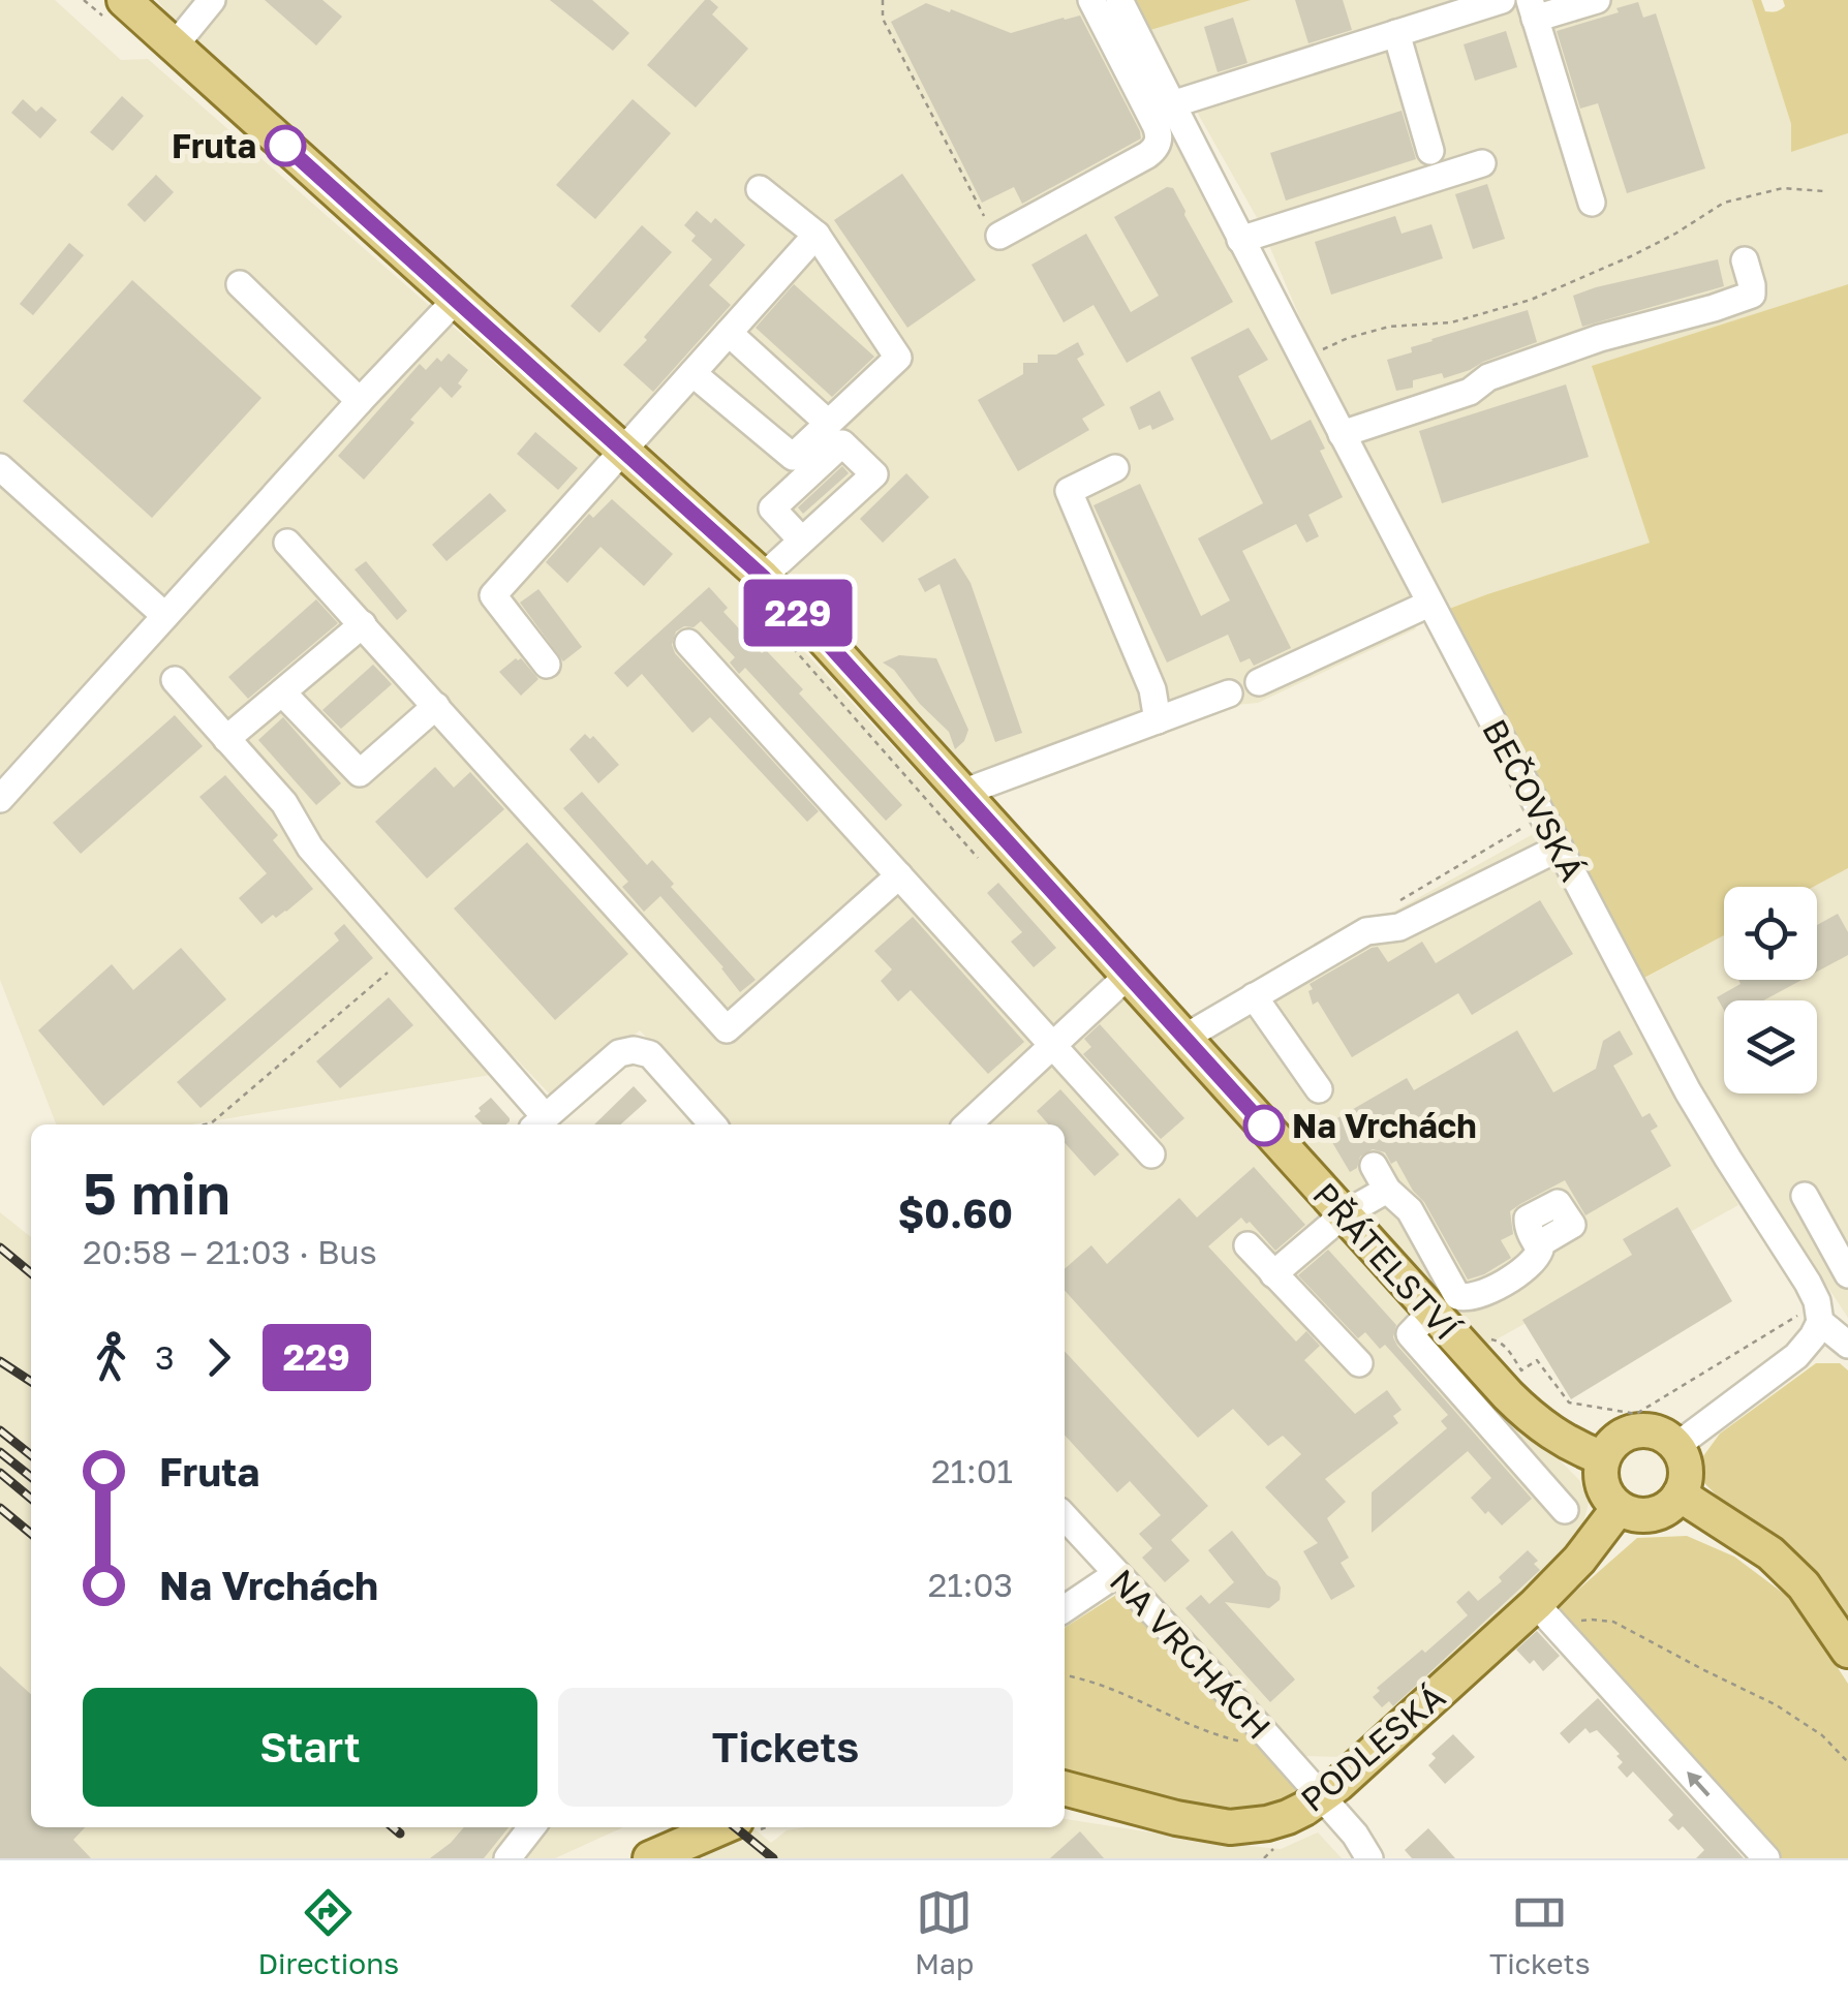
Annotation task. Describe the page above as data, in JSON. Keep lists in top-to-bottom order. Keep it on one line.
{"streets":{"main road":["PŘÁTELSTVÍ","PODLESKÁ"],"street":["BEČOVSKÁ","NA VRCHÁCH"]},"crossings":[["PŘÁTELSTVÍ","PODLESKÁ"],["NA VRCHÁCH","PODLESKÁ"]],"places":["Fruta","Na Vrchách"],"lines":["bus line 229"],"page":{"on_map":"229","heading":["5 min","20:58 – 21:03 · Bus","$0.60"],"legs":["3","229"],"list":[{"name":"Fruta","value":"21:01"},{"name":"Na Vrchách","value":"21:03"}],"buttons":["Start","Tickets"],"tabs":["Directions","Map","Tickets"]}}
